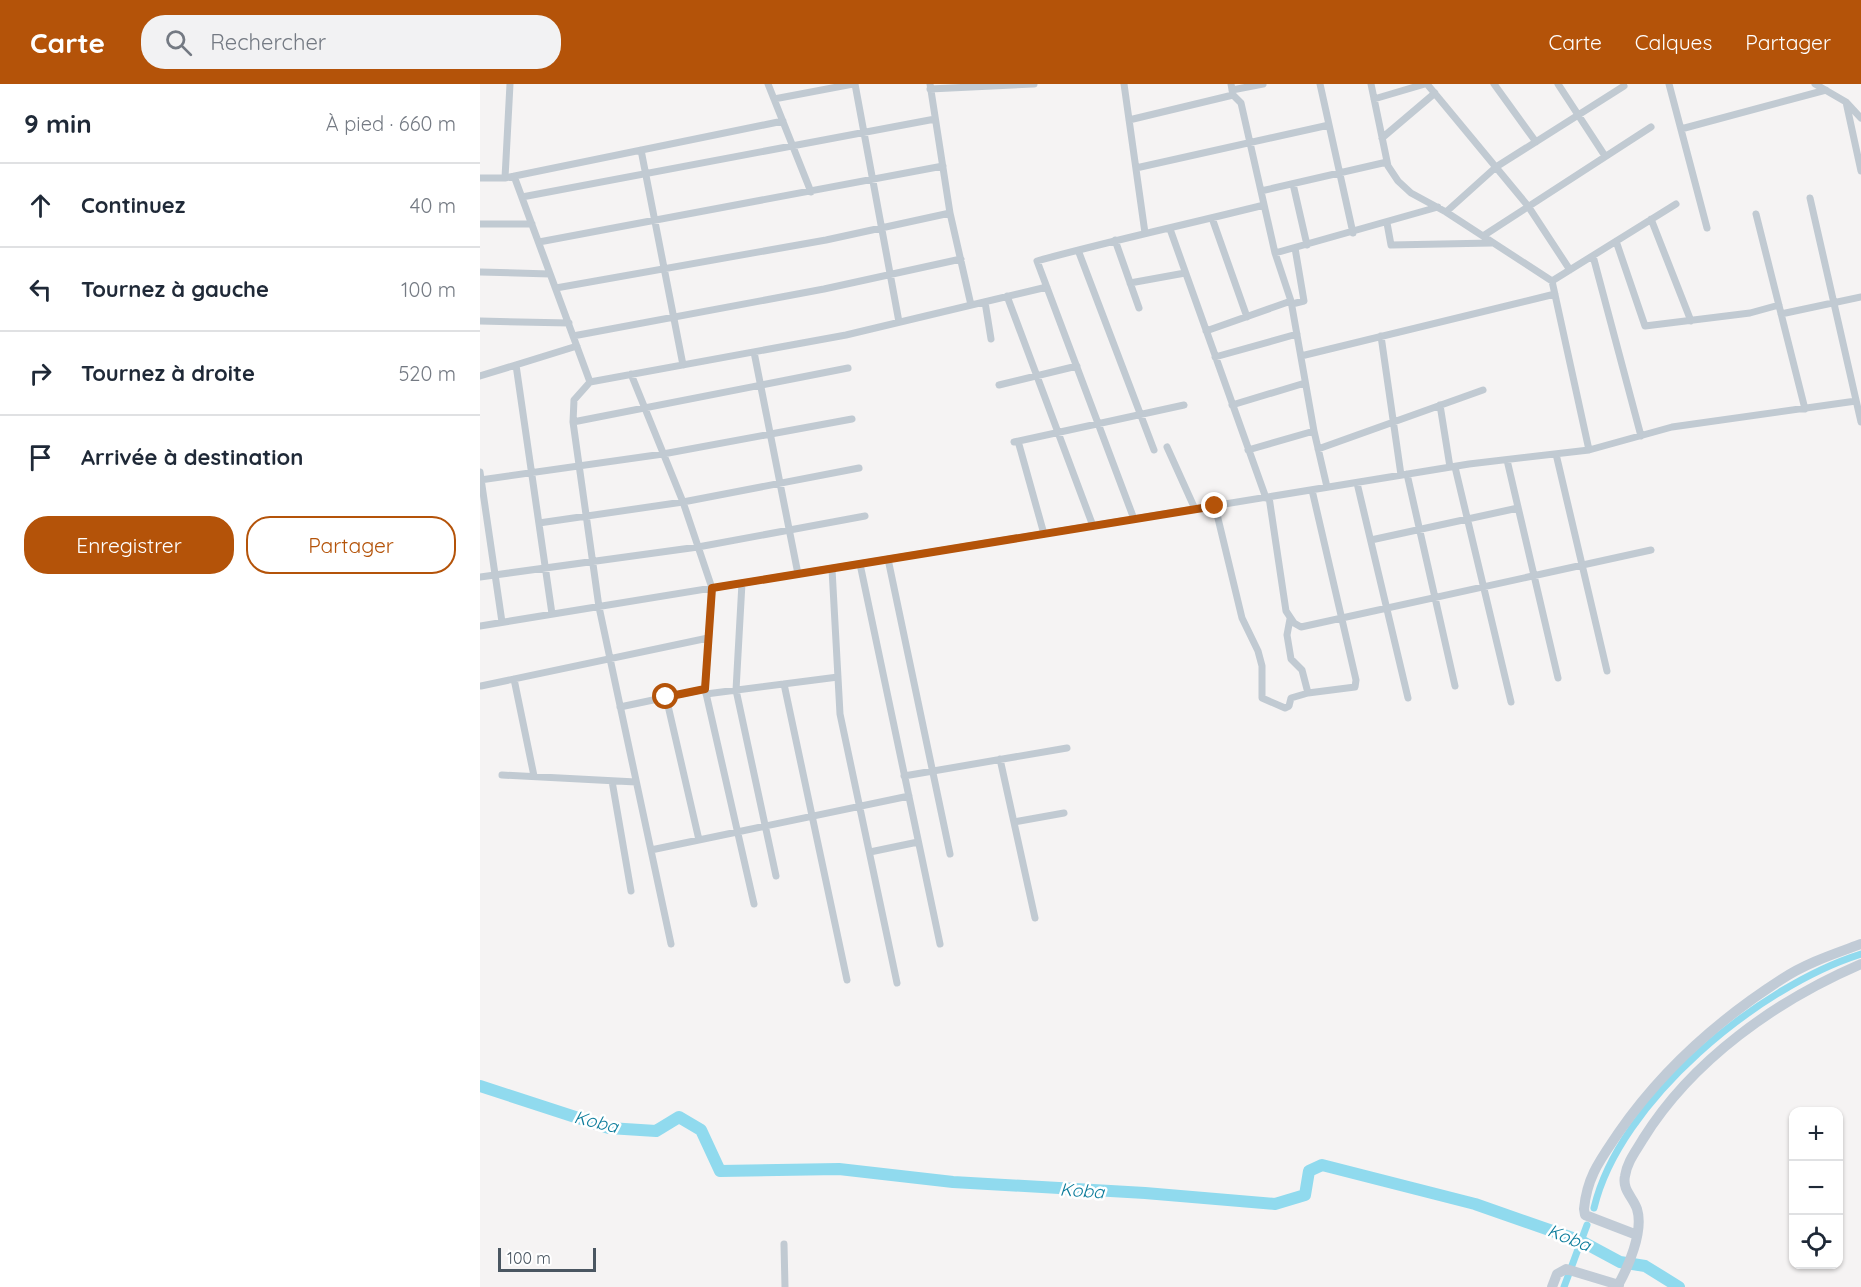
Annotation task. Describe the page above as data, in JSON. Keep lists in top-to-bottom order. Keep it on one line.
{"water":["Koba"],"scale_bar":"100 m","page":{"header":"Carte","search":"Rechercher","nav":["Carte","Calques","Partager"],"heading":["9 min","À pied · 660 m"],"list":[["Continuez","40 m"],["Tournez à gauche","100 m"],["Tournez à droite","520 m"],"Arrivée à destination"],"buttons":["Enregistrer","Partager"],"map_buttons":["+","−"],"scale":"100 m"}}
